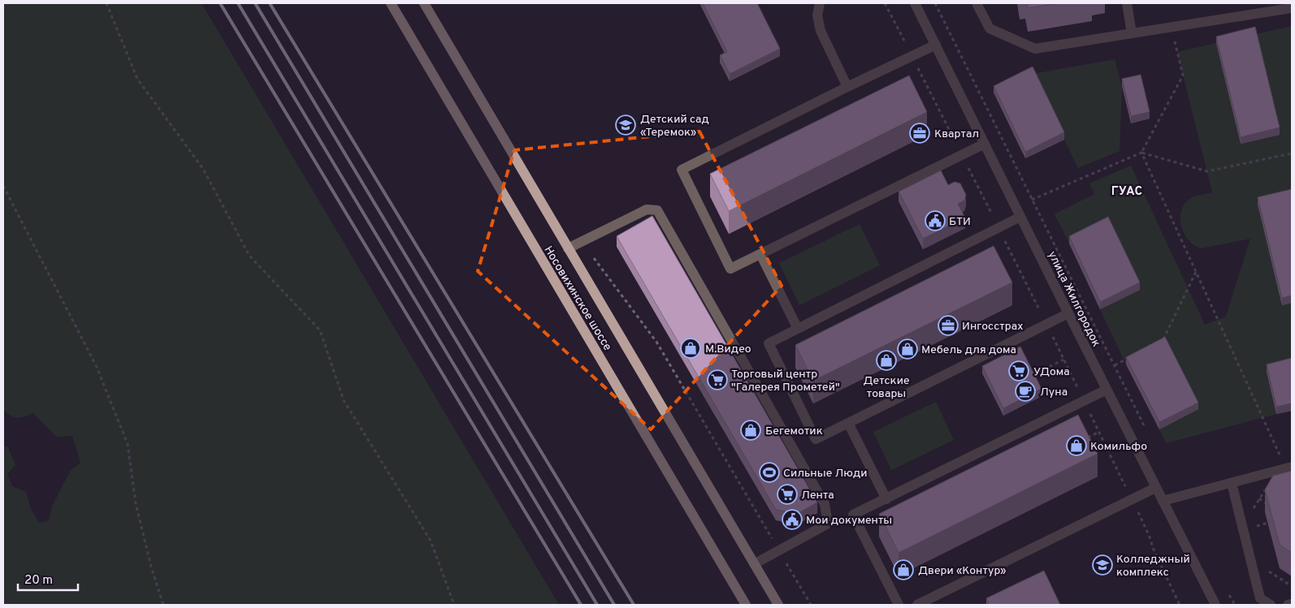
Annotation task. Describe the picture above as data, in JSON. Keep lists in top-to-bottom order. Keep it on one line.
{"streets":{"main road":["Носовихинское шоссе"],"street":["улица Жилгородок"]},"districts":["ГУАС"],"places":{"school or university":["Детский сад «Теремок»","Колледжный комплекс"],"office":["Квартал","Ингосстрах"],"public building":["БТИ","Мои документы"],"shop":["М.Видео","Мебель для дома","Детские товары","Бегемотик","Комильфо","Двери «Контур»"],"supermarket":["УДома","Торговый центр \"Галерея Прометей\"","Лента"],"cafe":["Луна"],"sports":["Сильные Люди"]},"scale_bar":"20 m"}
